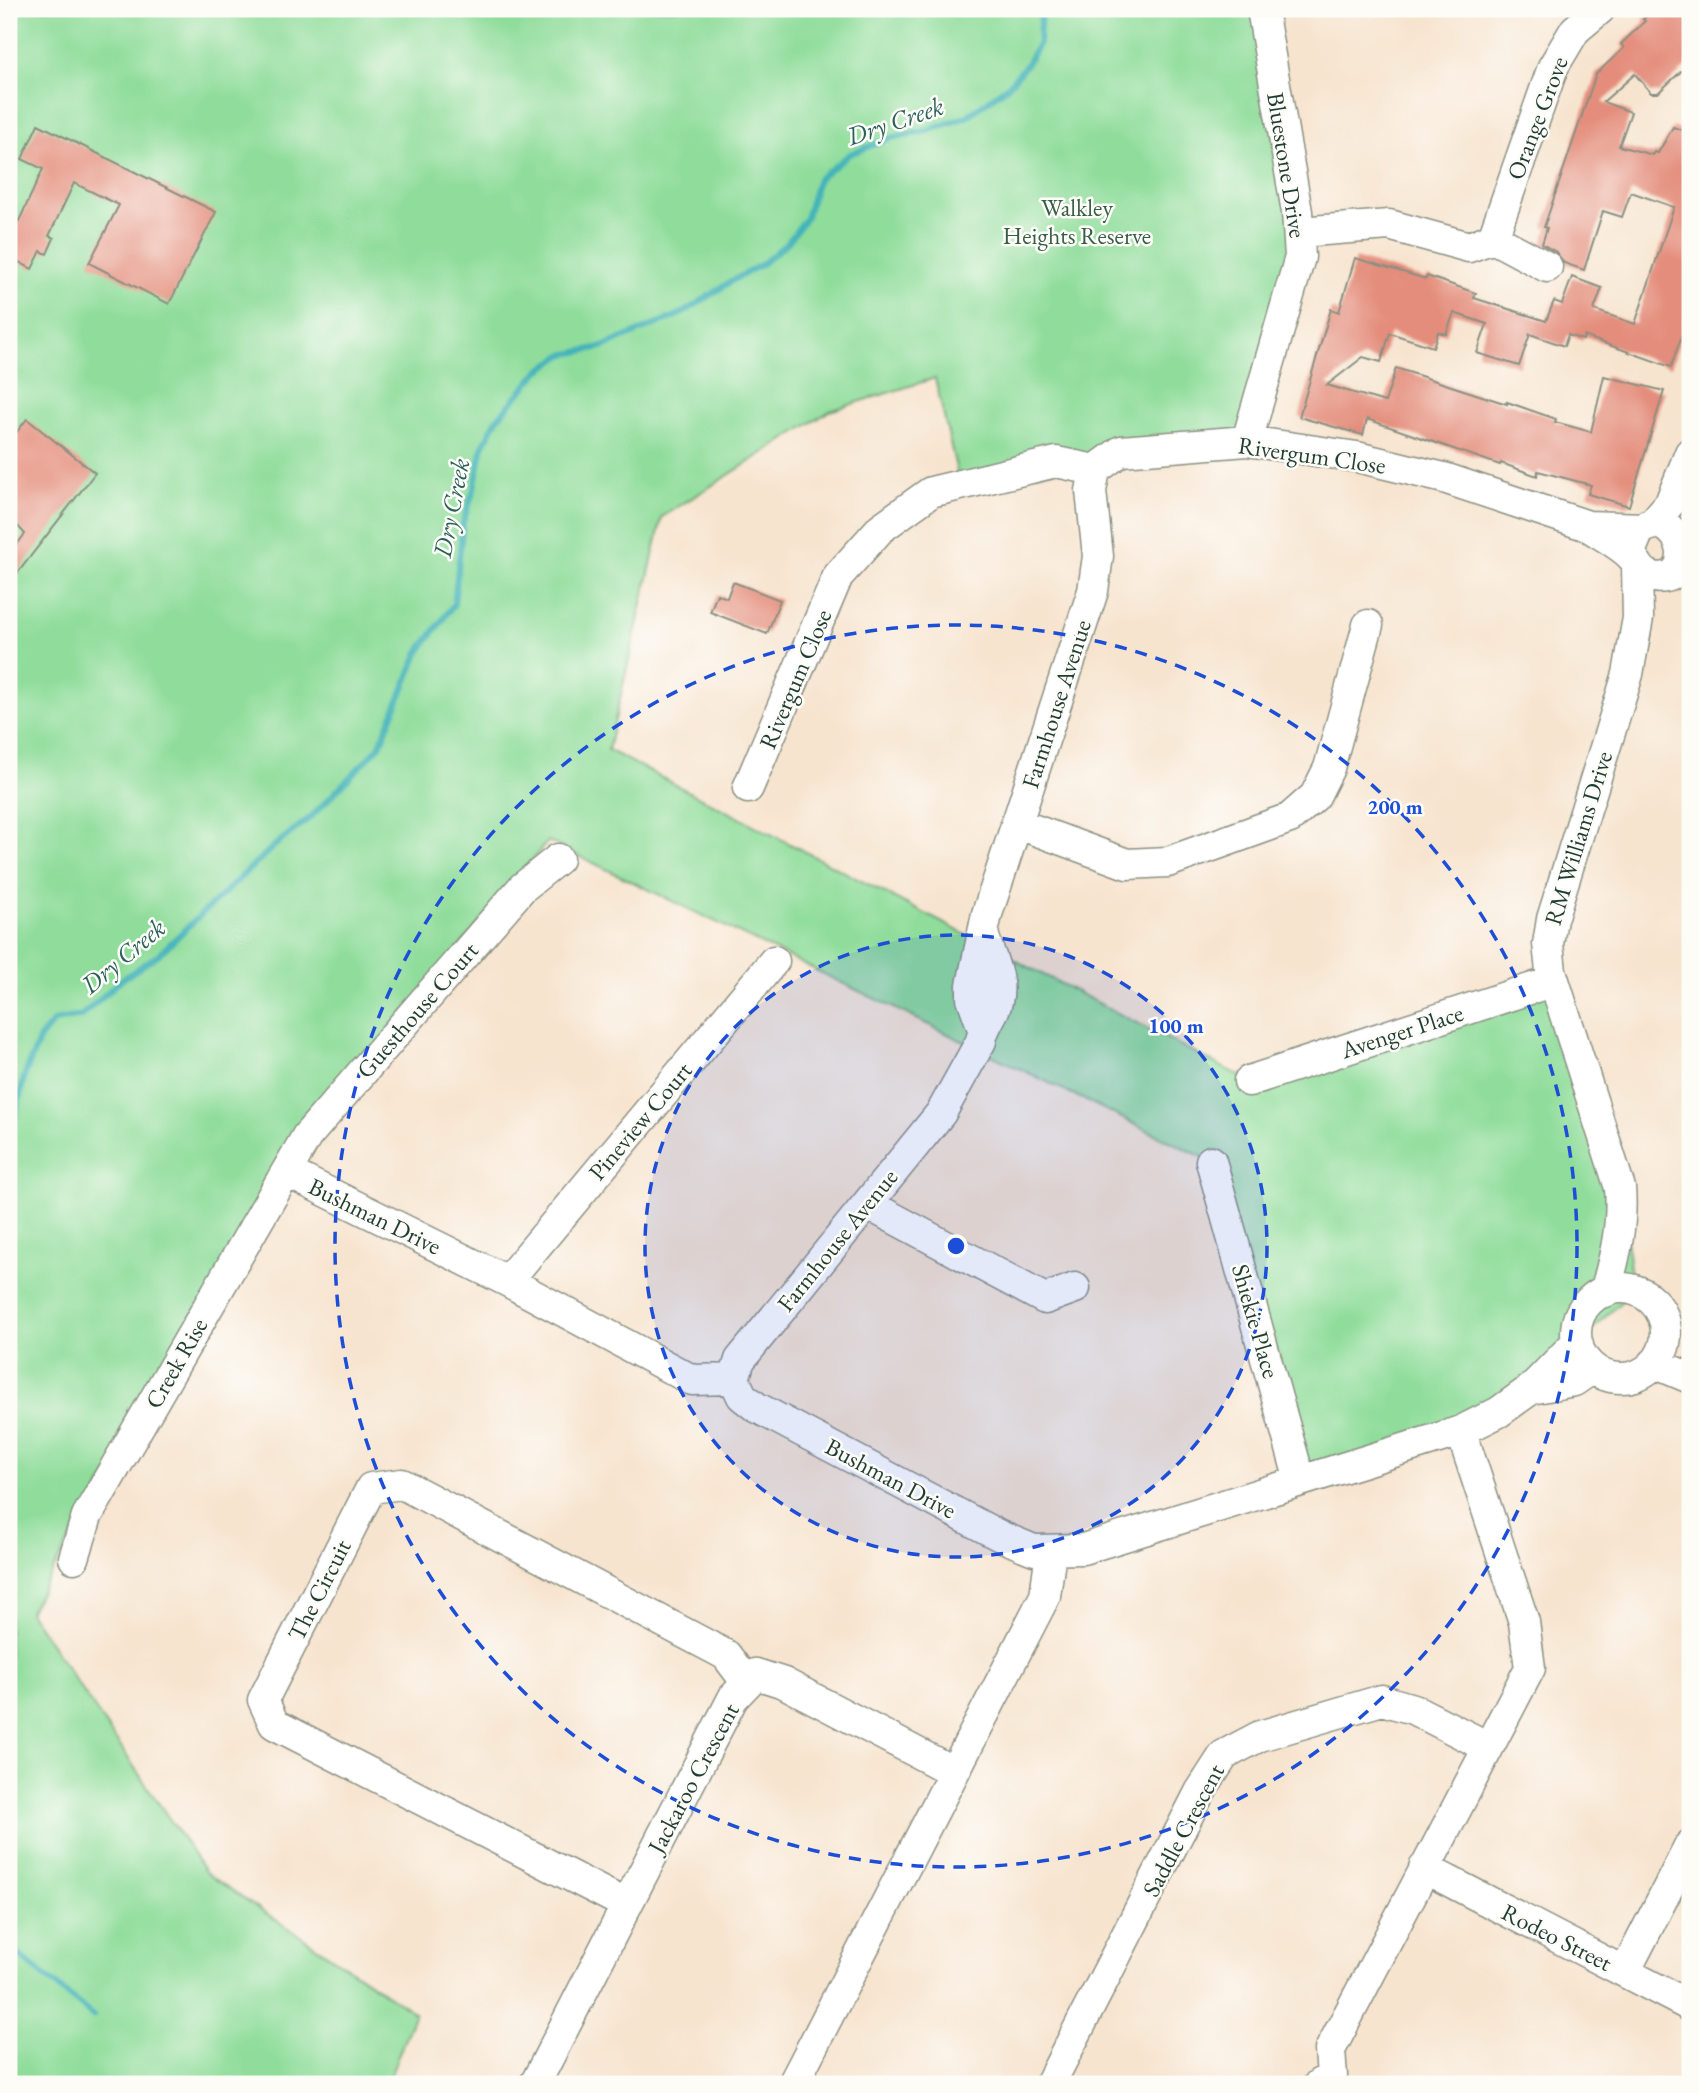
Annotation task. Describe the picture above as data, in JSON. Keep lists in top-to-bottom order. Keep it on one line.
{"streets":{"street":["Orange Grove","Bluestone Drive","Rivergum Close","Farmhouse Avenue","RM Williams Drive","Guesthouse Court","Avenger Place","Pineview Court","Bushman Drive","Shiekie Place","Creek Rise","The Circuit","Jackaroo Crescent","Saddle Crescent","Rodeo Street"]},"crossings":[["Bluestone Drive","Rivergum Close"],["Rivergum Close","Farmhouse Avenue"],["Rivergum Close","RM Williams Drive"],["Farmhouse Avenue","Bushman Drive"],["RM Williams Drive","Avenger Place"],["RM Williams Drive","Bushman Drive"],["Guesthouse Court","Bushman Drive"],["Guesthouse Court","Creek Rise"],["Pineview Court","Bushman Drive"],["Bushman Drive","Shiekie Place"],["Bushman Drive","Creek Rise"],["The Circuit","Jackaroo Crescent"]],"water":["Dry Creek"],"parks":["Walkley Heights Reserve"],"rings":["200 m","100 m"]}
